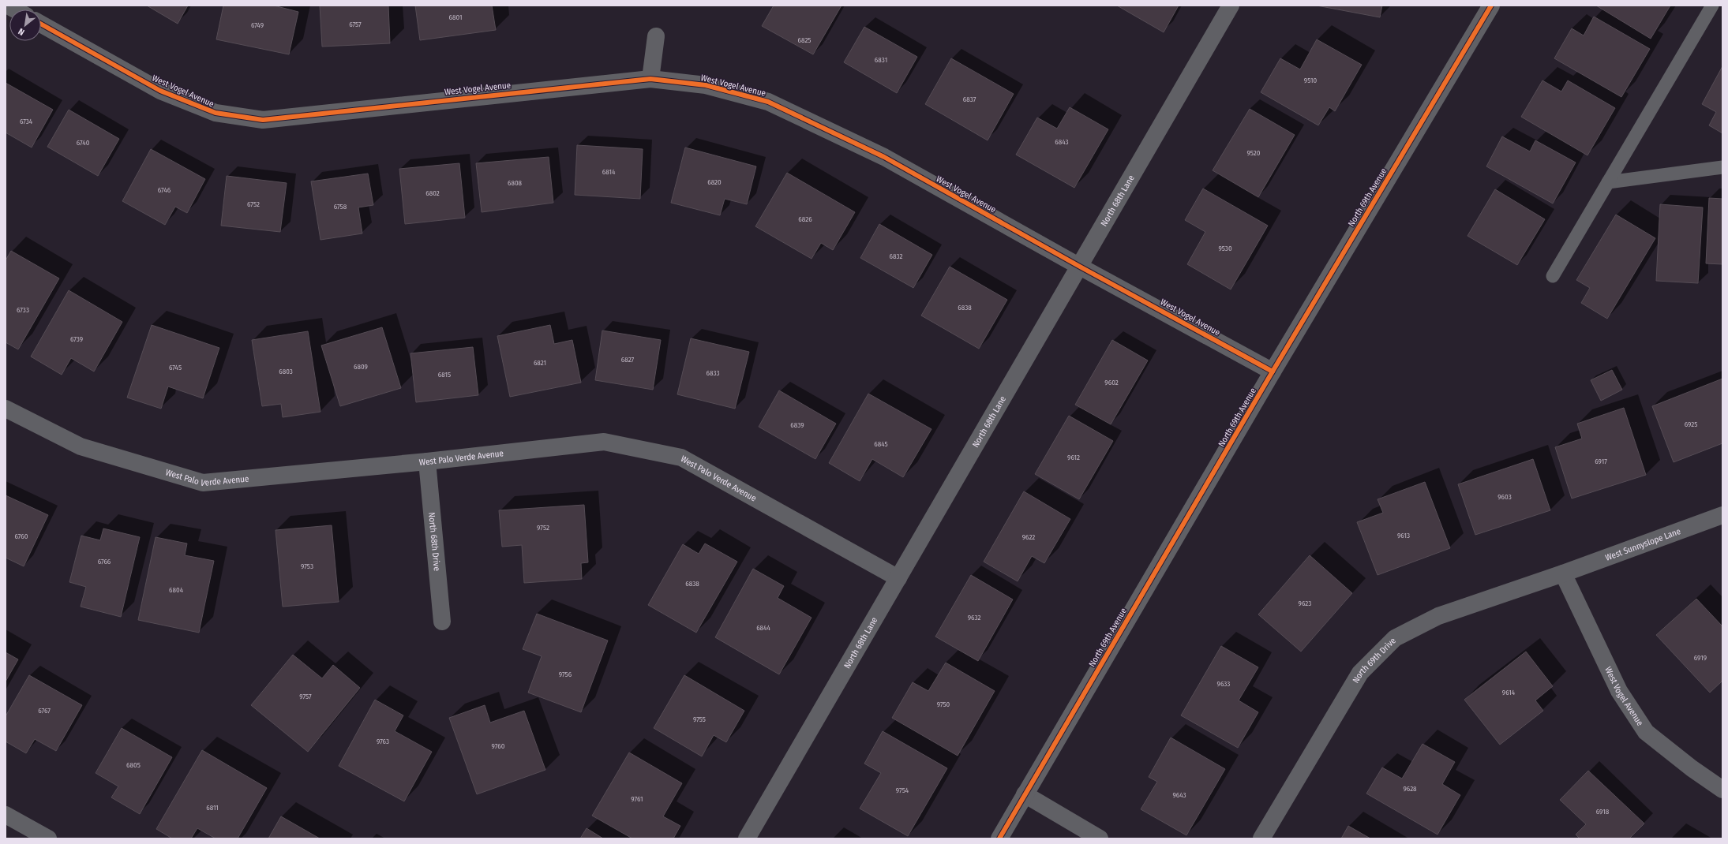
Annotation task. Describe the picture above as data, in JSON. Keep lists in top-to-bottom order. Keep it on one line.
{"streets":{"street":["West Vogel Avenue","North 69th Avenue","North 68th Lane","West Palo Verde Avenue","North 68th Drive","West Sunnyslope Lane","North 69th Drive"]},"crossings":[["West Vogel Avenue","North 69th Avenue"],["West Vogel Avenue","North 68th Lane"],["West Vogel Avenue","West Sunnyslope Lane"],["West Vogel Avenue","North 69th Drive"],["North 68th Lane","West Palo Verde Avenue"],["West Palo Verde Avenue","North 68th Drive"],["West Sunnyslope Lane","North 69th Drive"]],"house_numbers":["6801","6757","6749","6825","6831","9510","6837","6734","6843","6740","9520","6814","6820","6808","6746","6802","6752","6758","6826","9530","6832","6838","6733","6739","6827","6821","6809","6745","6803","6833","6815","9602","6925","6839","6845","9612","6917","9603","9752","9613","6760","9622","6766","9753","6838","6804","9623","9632","6844","6919","9756","9633","9614","9757","9750","6767","9755","9763","9760","6805","9628","9754","9643","9761","6811","6918"],"north":"bottom left"}
